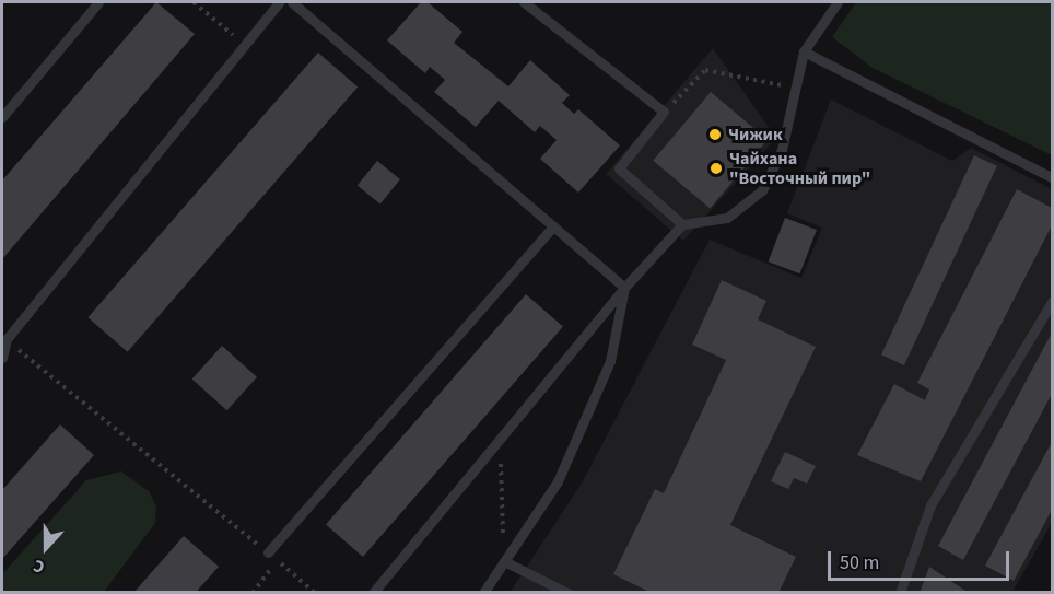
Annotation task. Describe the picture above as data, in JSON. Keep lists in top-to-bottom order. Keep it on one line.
{"places":["Чижик","Чайхана \"Восточный пир\""],"scale_bar":"50 m","north":"bottom"}
